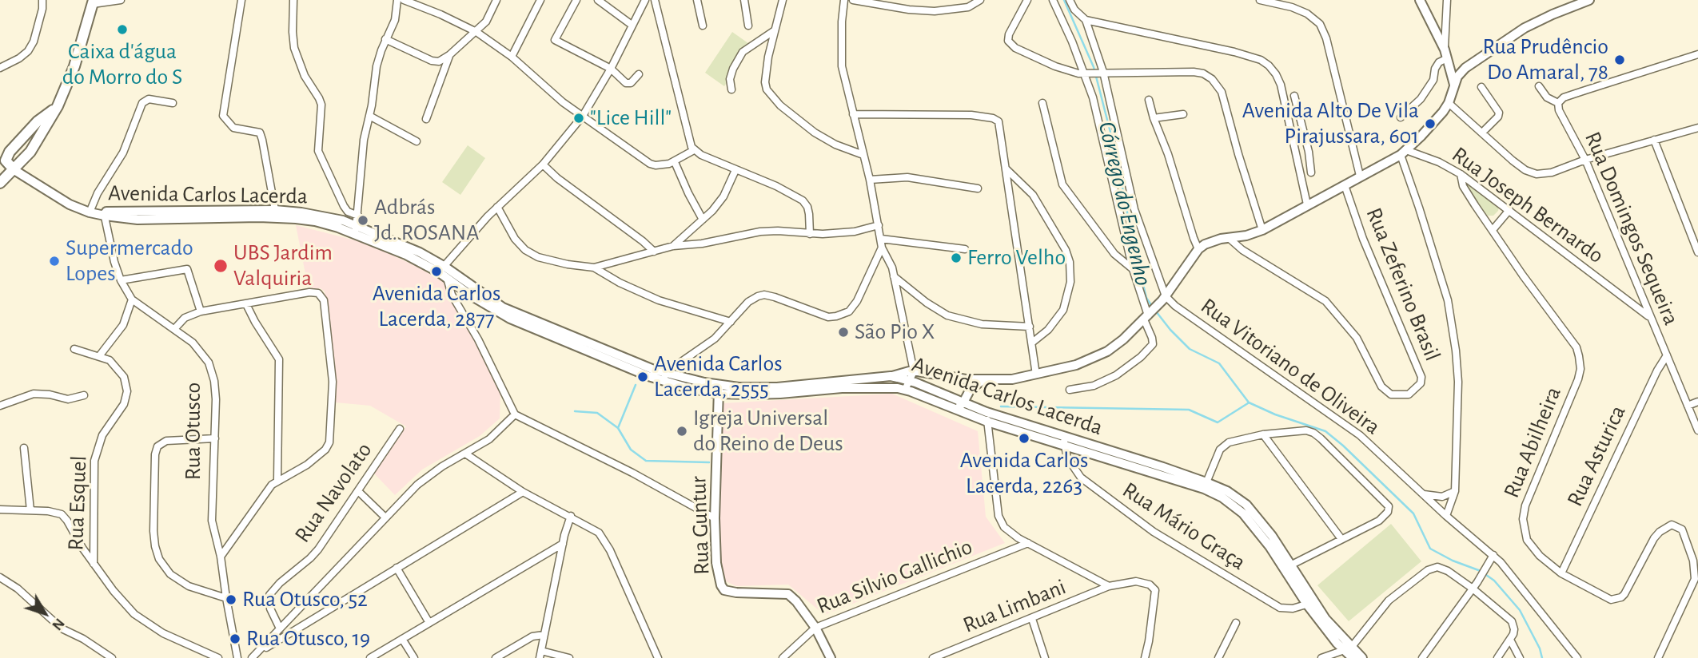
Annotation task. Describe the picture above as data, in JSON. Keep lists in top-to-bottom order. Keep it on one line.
{"streets":{"main road":["Avenida Carlos Lacerda","Rua Guntur"],"street":["Rua Joseph Bernardo","Rua Domingos Sequeira","Rua Zeferino Brasil","Rua Vitoriano de Oliveira","Rua Otusco","Rua Abilheira","Rua Asturica","Rua Navolato","Rua Esquel","Rua Mário Graça","Rua Silvio Gallichio","Rua Limbani"]},"crossings":[["Avenida Carlos Lacerda","Rua Otusco"],["Avenida Carlos Lacerda","Rua Guntur"],["Avenida Carlos Lacerda","Rua Mário Graça"],["Rua Joseph Bernardo","Rua Domingos Sequeira"],["Rua Joseph Bernardo","Rua Abilheira"],["Rua Domingos Sequeira","Rua Asturica"],["Rua Abilheira","Rua Asturica"],["Rua Guntur","Rua Silvio Gallichio"]],"water":["Córrego do Engenho"],"places":["Caixa d'água do Morro do S","Rua Prudêncio Do Amaral, 78","\"Lice Hill\"","Avenida Alto De Vila Pirajussara, 601","Adbrás Jd. ROSANA","Ferro Velho","Supermercado Lopes","UBS Jardim Valquiria","Avenida Carlos Lacerda, 2877","São Pio X","Avenida Carlos Lacerda, 2555","Igreja Universal do Reino de Deus","Avenida Carlos Lacerda, 2263","Rua Otusco, 52","Rua Otusco, 19"],"north":"bottom right"}
